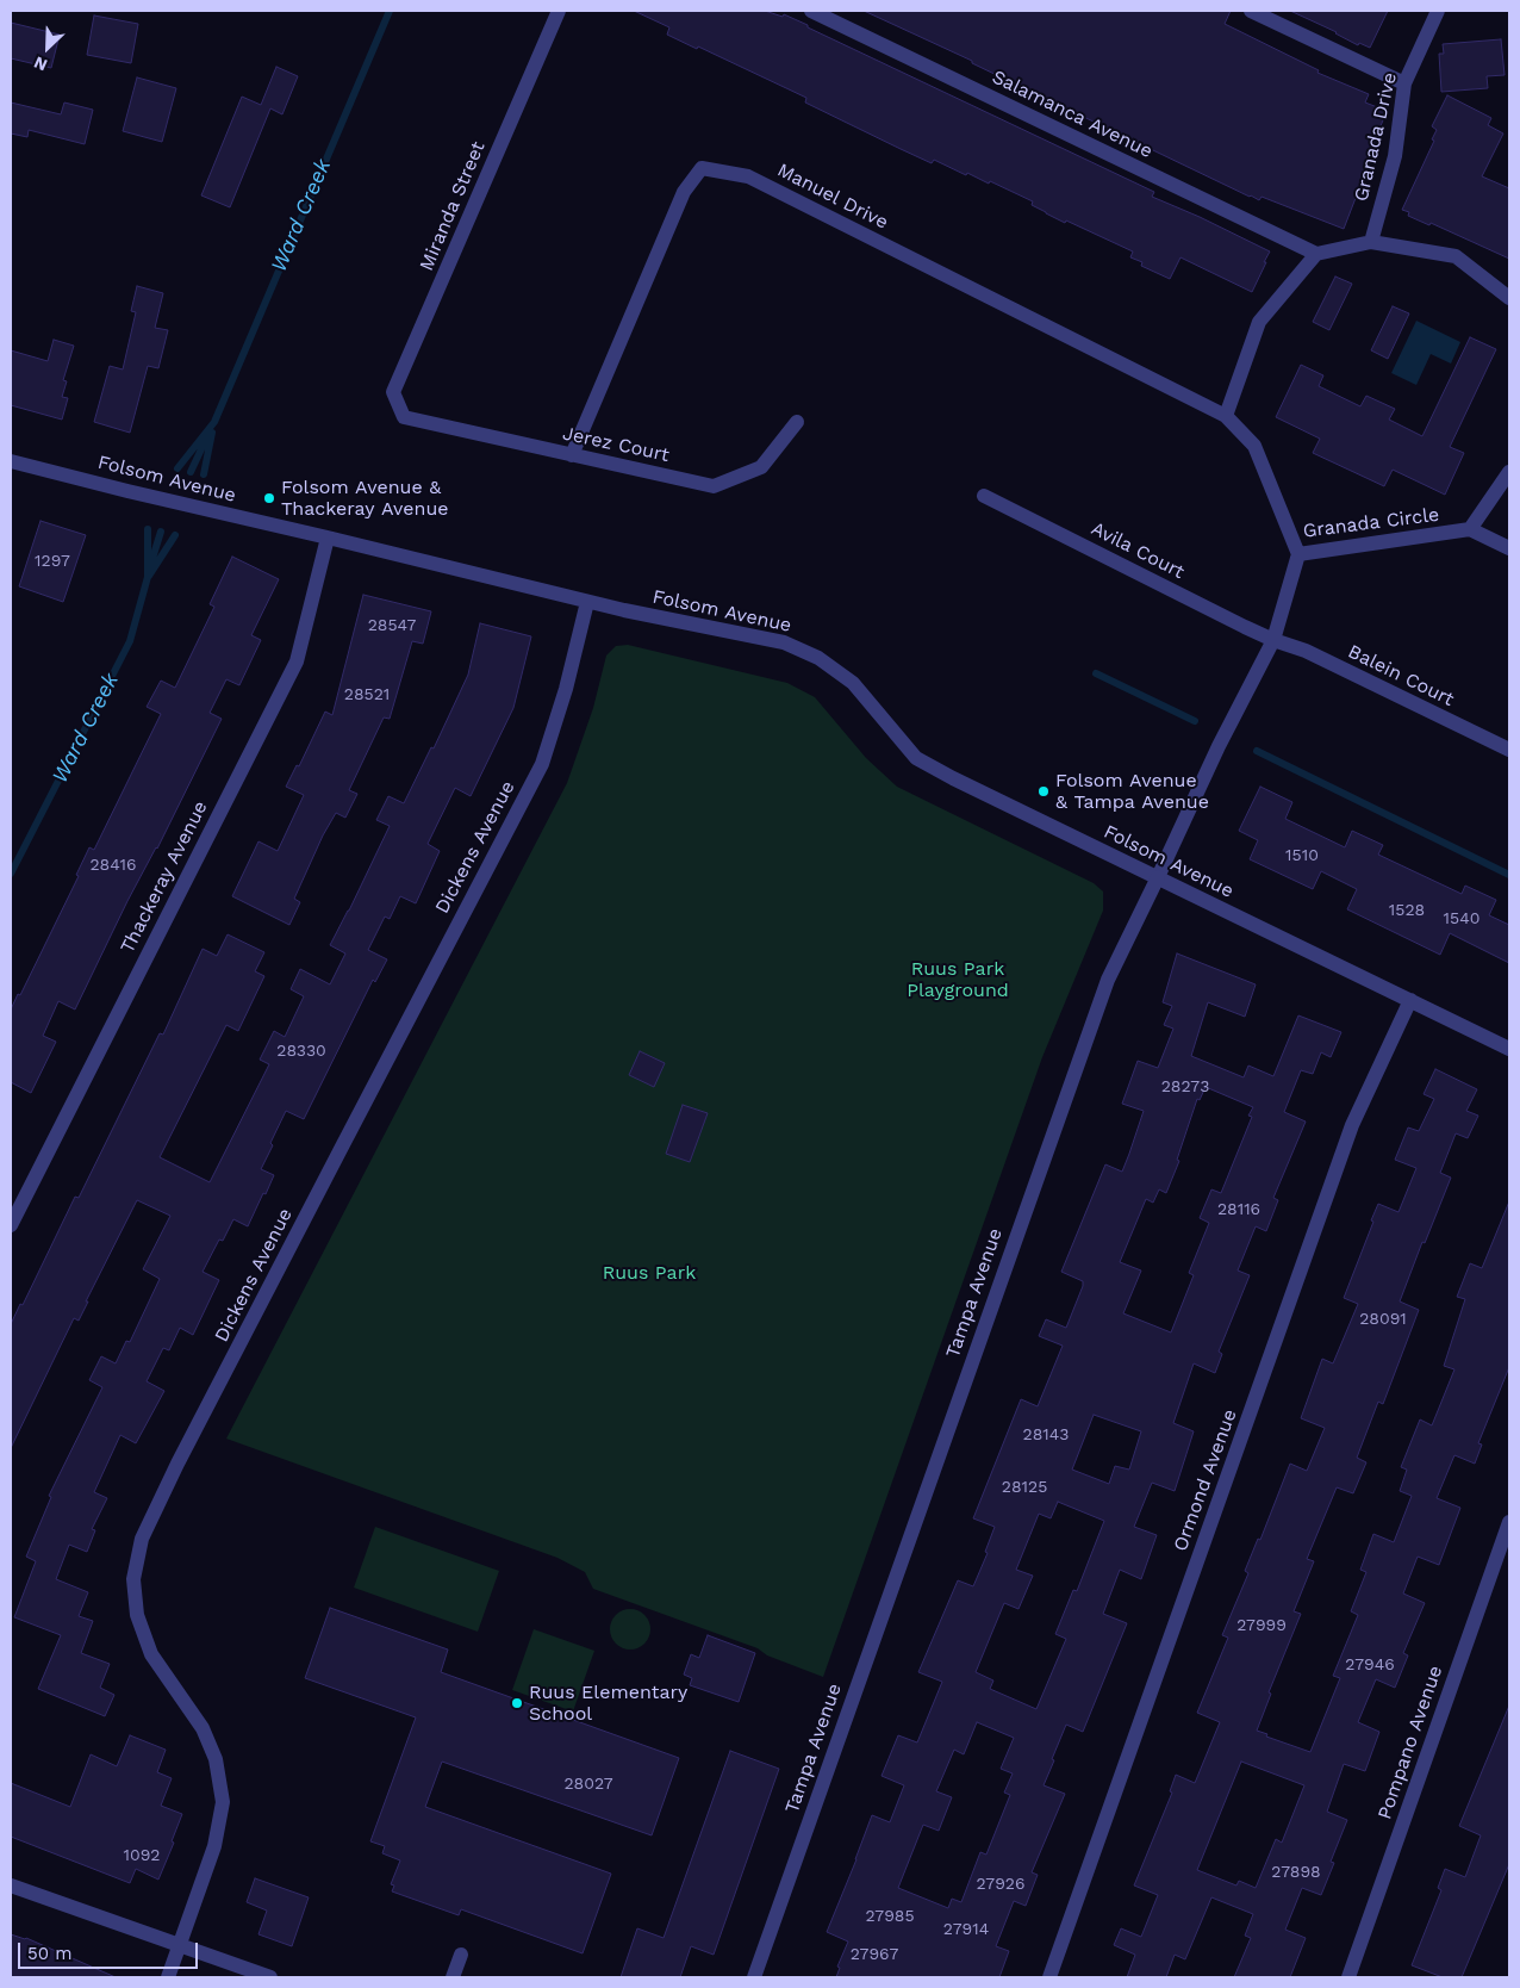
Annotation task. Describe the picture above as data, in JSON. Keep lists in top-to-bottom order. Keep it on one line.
{"streets":{"street":["Salamanca Avenue","Granada Drive","Manuel Drive","Miranda Street","Jerez Court","Folsom Avenue","Granada Circle","Avila Court","Balein Court","Dickens Avenue","Thackeray Avenue","Tampa Avenue","Ormond Avenue","Pompano Avenue"]},"crossings":[["Manuel Drive","Jerez Court"],["Manuel Drive","Granada Circle"],["Miranda Street","Jerez Court"],["Folsom Avenue","Dickens Avenue"],["Folsom Avenue","Thackeray Avenue"],["Folsom Avenue","Tampa Avenue"],["Folsom Avenue","Ormond Avenue"],["Avila Court","Balein Court"],["Avila Court","Tampa Avenue"],["Balein Court","Tampa Avenue"]],"water":["Ward Creek"],"parks":["Ruus Park Playground","Ruus Park"],"places":["Folsom Avenue & Thackeray Avenue","Folsom Avenue & Tampa Avenue","Ruus Elementary School"],"house_numbers":["1297","28547","28521","1510","28416","1528","1540","28330","28273","28116","28091","28143","28125","27999","27946","28027","1092","27898","27926","27985","27914","27967"],"scale_bar":"50 m","north":"bottom left"}
